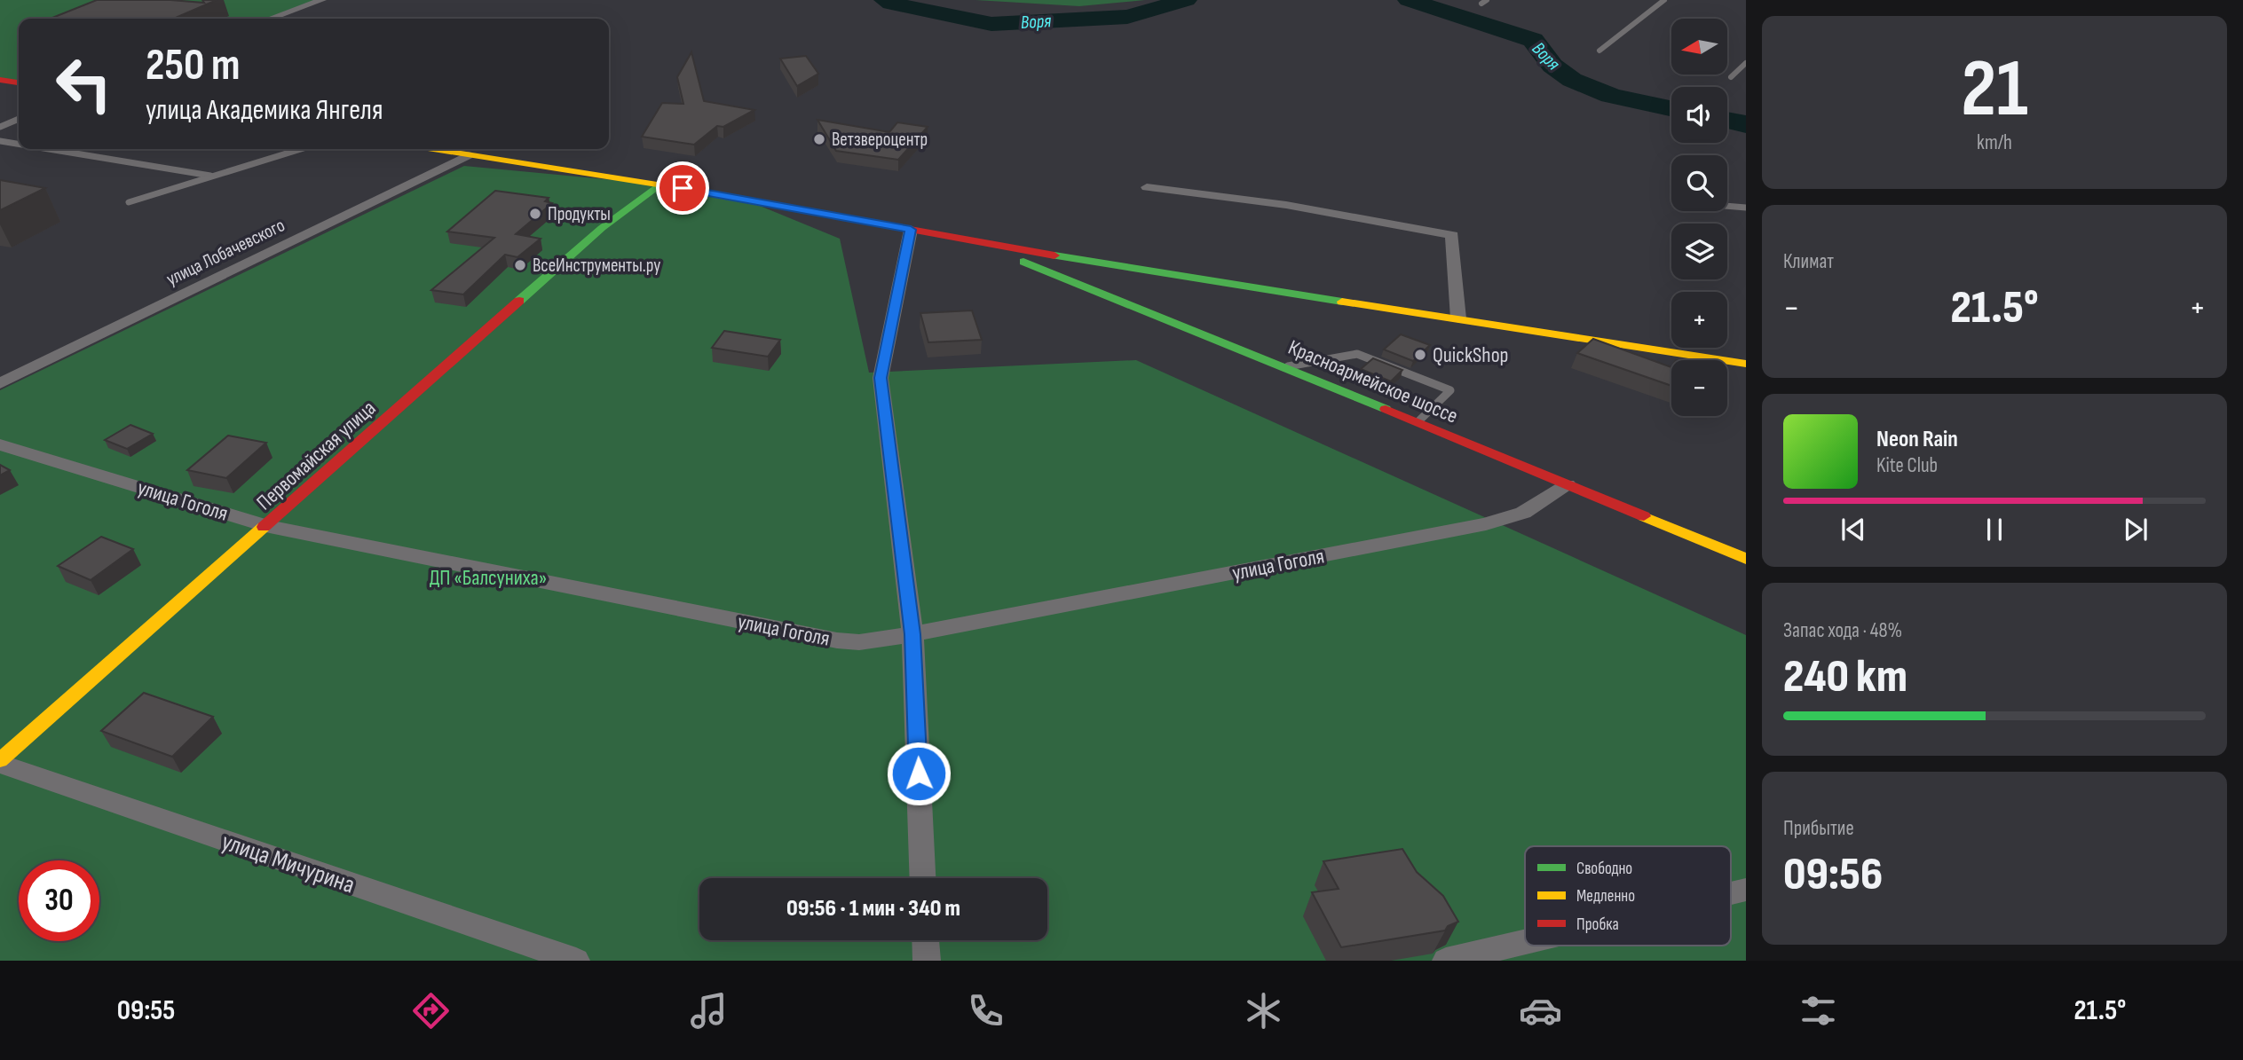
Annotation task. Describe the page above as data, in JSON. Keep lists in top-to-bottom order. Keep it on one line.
{"streets":{"street":["улица Лобачевского","Красноармейское шоссе","Первомайская улица","улица Гоголя","улица Мичурина"]},"crossings":[["Красноармейское шоссе","улица Гоголя"],["Первомайская улица","улица Гоголя"],["Первомайская улица","улица Мичурина"]],"water":["Воря"],"parks":["ДП «Балсуниха»"],"places":["Ветзвероцентр","Продукты","ВсеИнструменты.ру","QuickShop"],"legend":["Свободно","Медленно","Пробка"],"north":"left","page":{"tile":[["21","km/h"],"Климат",["Запас хода · 48%","240 km"],["Прибытие","09:56"]],"map_buttons":["+","−"],"turn":["250 m","улица Академика Янгеля"],"heat":["−","21.5°","+"],"song":["Neon Rain","Kite Club"],"limit":"30","trip":"09:56 · 1 мин · 340 m","tabs":["09:55","21.5°"]}}
